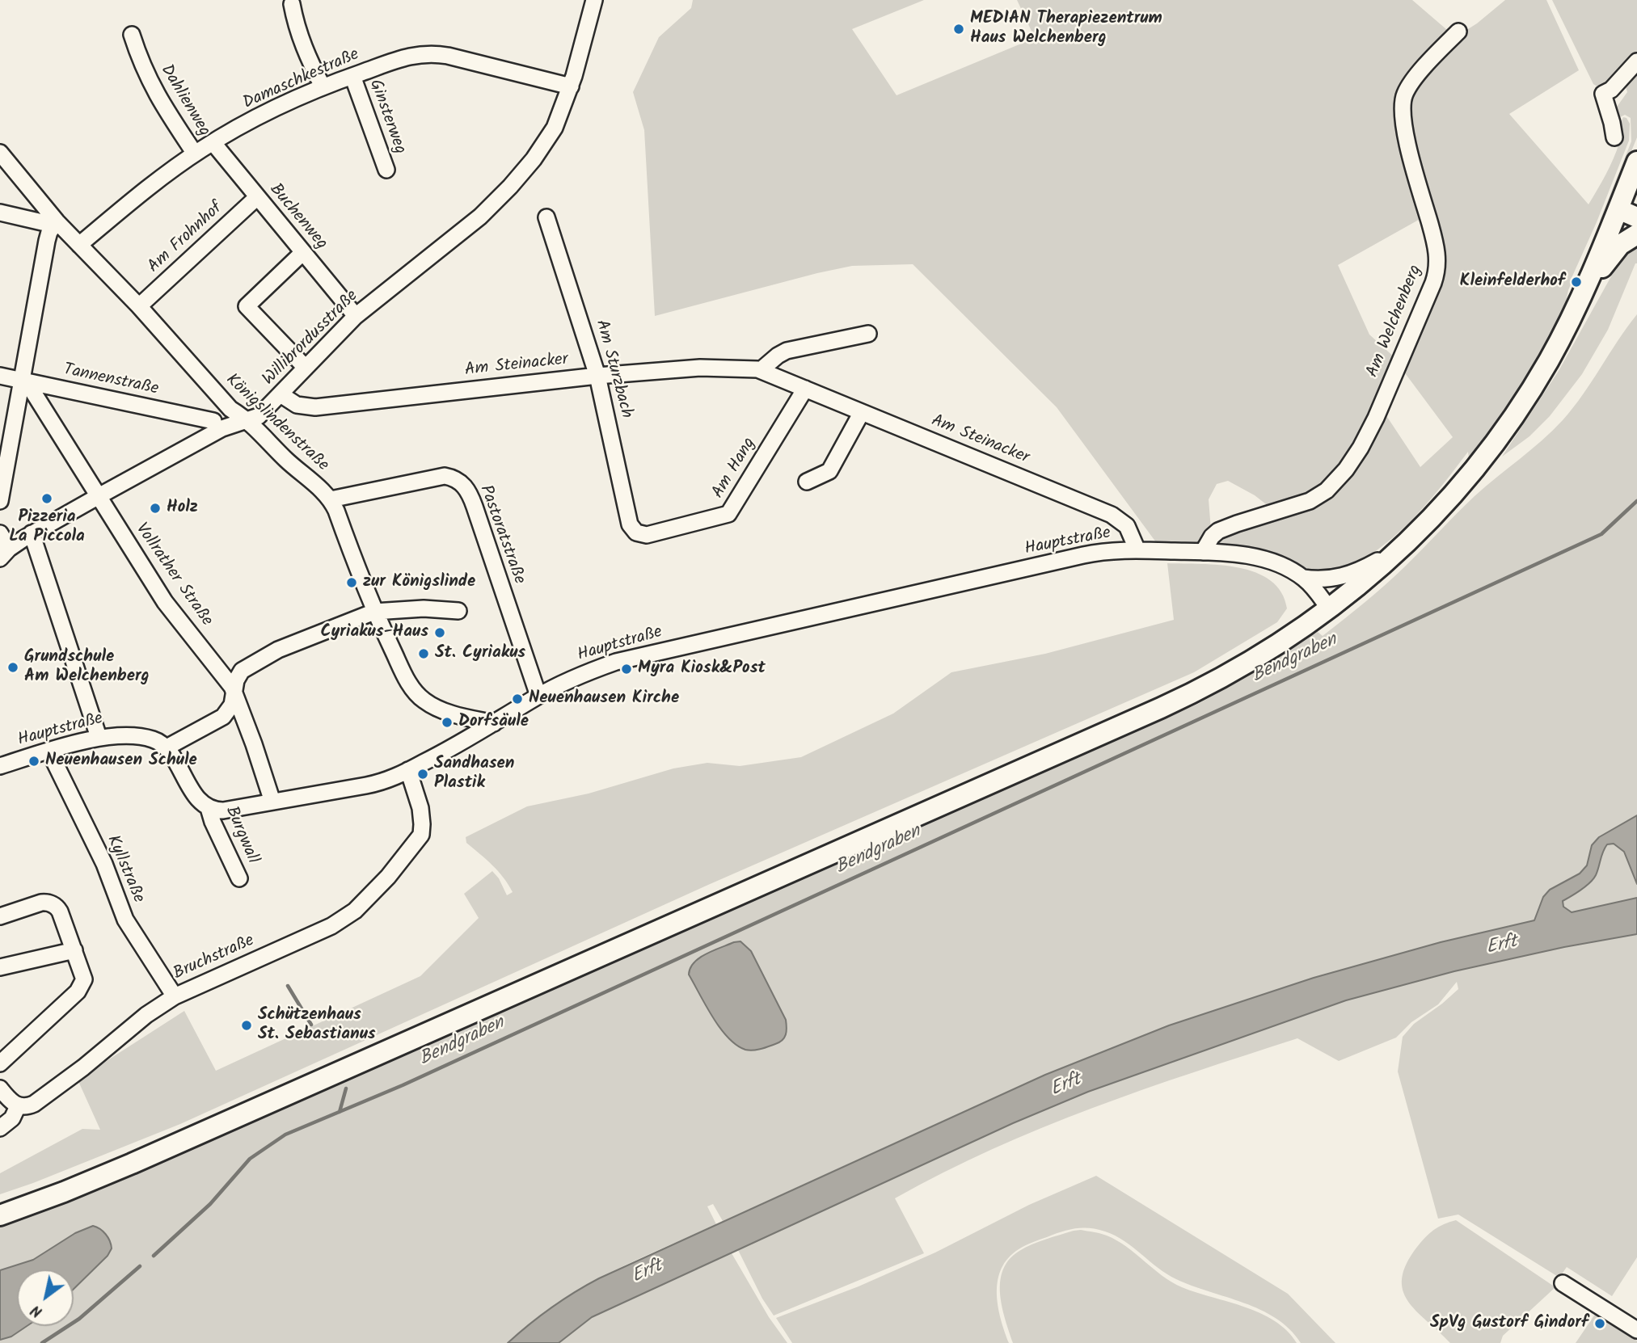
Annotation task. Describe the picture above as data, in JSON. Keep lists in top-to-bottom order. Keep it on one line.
{"streets":{"street":["Damaschkestraße","Dahlienweg","Ginsterweg","Buchenweg","Am Frohnhof","Am Welchenberg","Willibrordusstraße","Am Steinacker","Am Sturzbach","Tannenstraße","Königslindenstraße","Am Hang","Pastoratstraße","Hauptstraße","Vollrather Straße","Burgwall","Kyllstraße","Bruchstraße"]},"crossings":[["Damaschkestraße","Dahlienweg"],["Damaschkestraße","Ginsterweg"],["Damaschkestraße","Buchenweg"],["Damaschkestraße","Willibrordusstraße"],["Damaschkestraße","Königslindenstraße"],["Buchenweg","Am Frohnhof"],["Buchenweg","Willibrordusstraße"],["Am Frohnhof","Königslindenstraße"],["Am Welchenberg","Hauptstraße"],["Willibrordusstraße","Am Steinacker"],["Willibrordusstraße","Königslindenstraße"],["Willibrordusstraße","Vollrather Straße"],["Am Steinacker","Am Sturzbach"],["Am Steinacker","Am Hang"],["Am Steinacker","Hauptstraße"],["Am Sturzbach","Am Hang"],["Tannenstraße","Vollrather Straße"],["Königslindenstraße","Pastoratstraße"],["Königslindenstraße","Hauptstraße"],["Pastoratstraße","Hauptstraße"],["Hauptstraße","Vollrather Straße"],["Hauptstraße","Burgwall"],["Hauptstraße","Kyllstraße"],["Hauptstraße","Bruchstraße"],["Kyllstraße","Bruchstraße"]],"water":["Bendgraben","Erft"],"places":["MEDIAN Therapiezentrum Haus Welchenberg","Kleinfelderhof","Pizzeria La Piccola","Holz","zur Königslinde","Cyriakus-Haus","St. Cyriakus","Grundschule Am Welchenberg","Myra Kiosk&Post","Neuenhausen Kirche","Dorfsäule","Neuenhausen Schule","Sandhasen Plastik","Schützenhaus St. Sebastianus","SpVg Gustorf Gindorf"],"north":"bottom left"}
